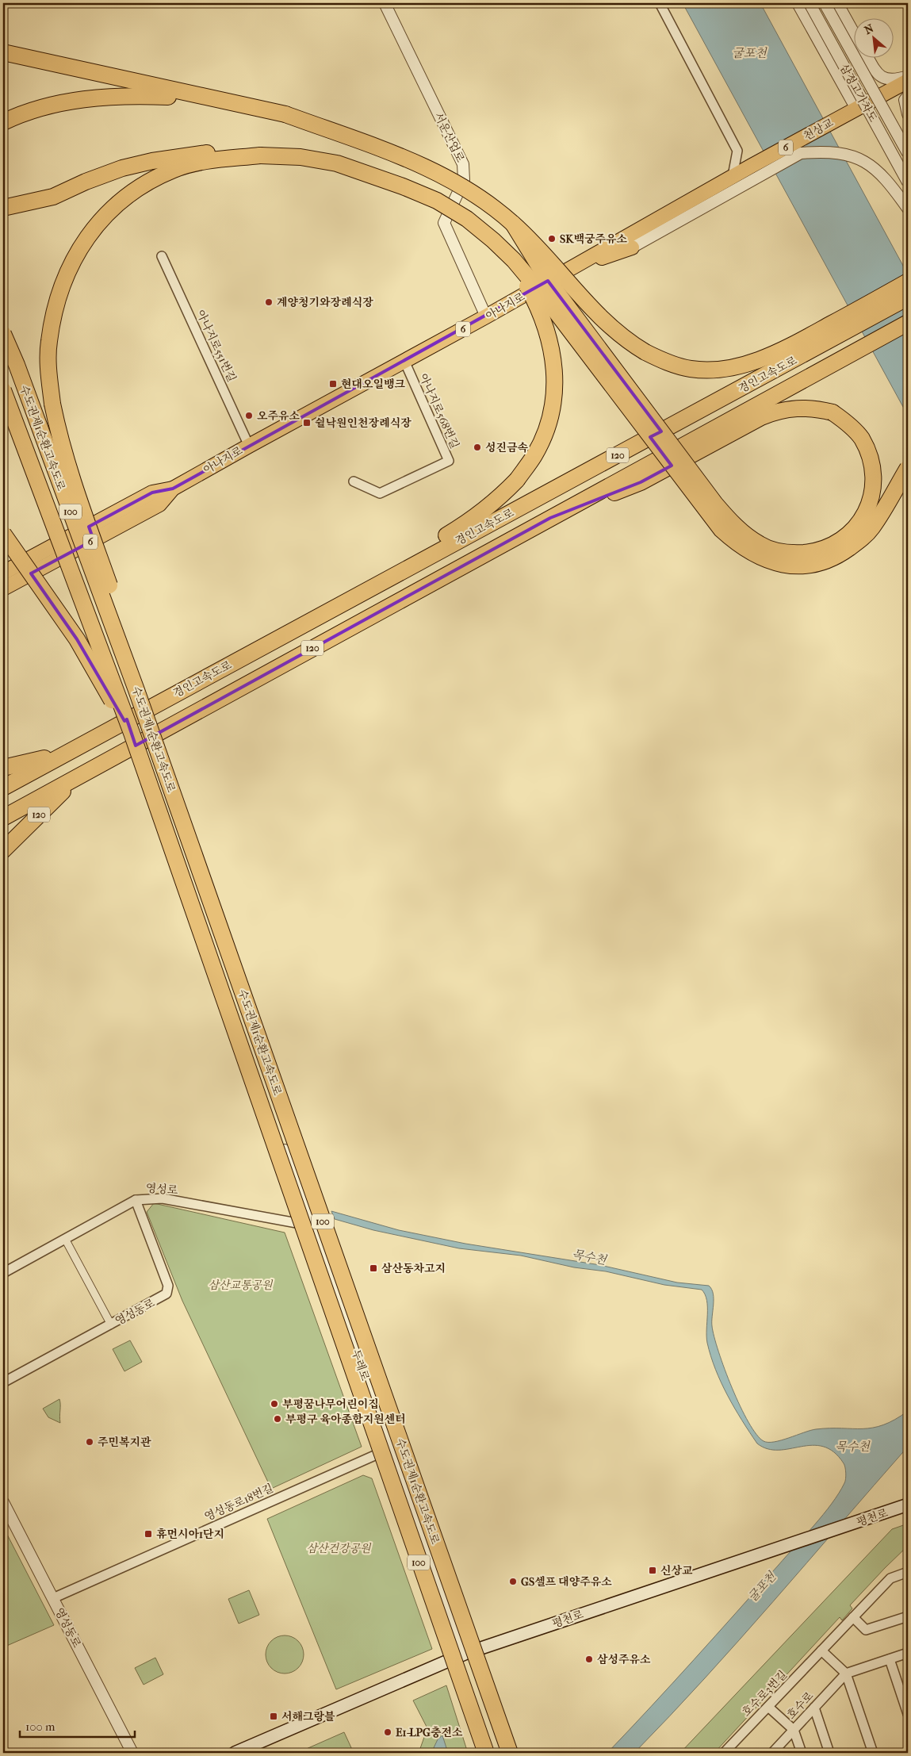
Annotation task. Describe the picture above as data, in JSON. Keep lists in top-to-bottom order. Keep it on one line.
{"streets":{"highway":["경인고속도로","수도권제1순환고속도로","120","100"],"main road":["천상교","6","아나지로","평천로"],"street":["삼정고가차도","서운산업로","아나지로551번길","아나지로568번길","영성로","영성동로","두레로","영성동로18번길","호수로3번길","호수로"]},"crossings":[["천상교","6"],["천상교","아나지로"],["서운산업로","아나지로"],["아나지로","아나지로551번길"],["아나지로","아나지로568번길"],["영성로","영성동로"],["영성로","두레로"],["영성동로","영성동로18번길"],["두레로","영성동로18번길"],["두레로","평천로"]],"water":["굴포천","목수천"],"parks":["삼산교통공원","삼산건강공원"],"places":{"other":["SK백궁주유소","계양청기와장례식장","오주유소","성진금속","부평꿈나무어린이집","부평구 육아종합지원센터","주민복지관","GS셀프 대양주유소","삼성주유소","E1-LPG충전소"],"transit":["현대오일뱅크","쉴낙원인천장례식장","삼산동차고지","휴먼시아1단지","신상교","서해그랑블"]},"scale_bar":"100 m","north":"top left"}
